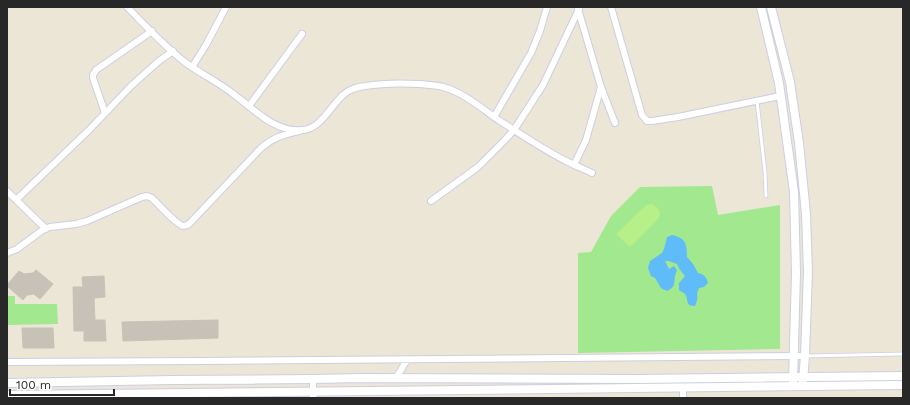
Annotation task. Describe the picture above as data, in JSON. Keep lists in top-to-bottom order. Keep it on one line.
{"scale_bar":"100 m"}
